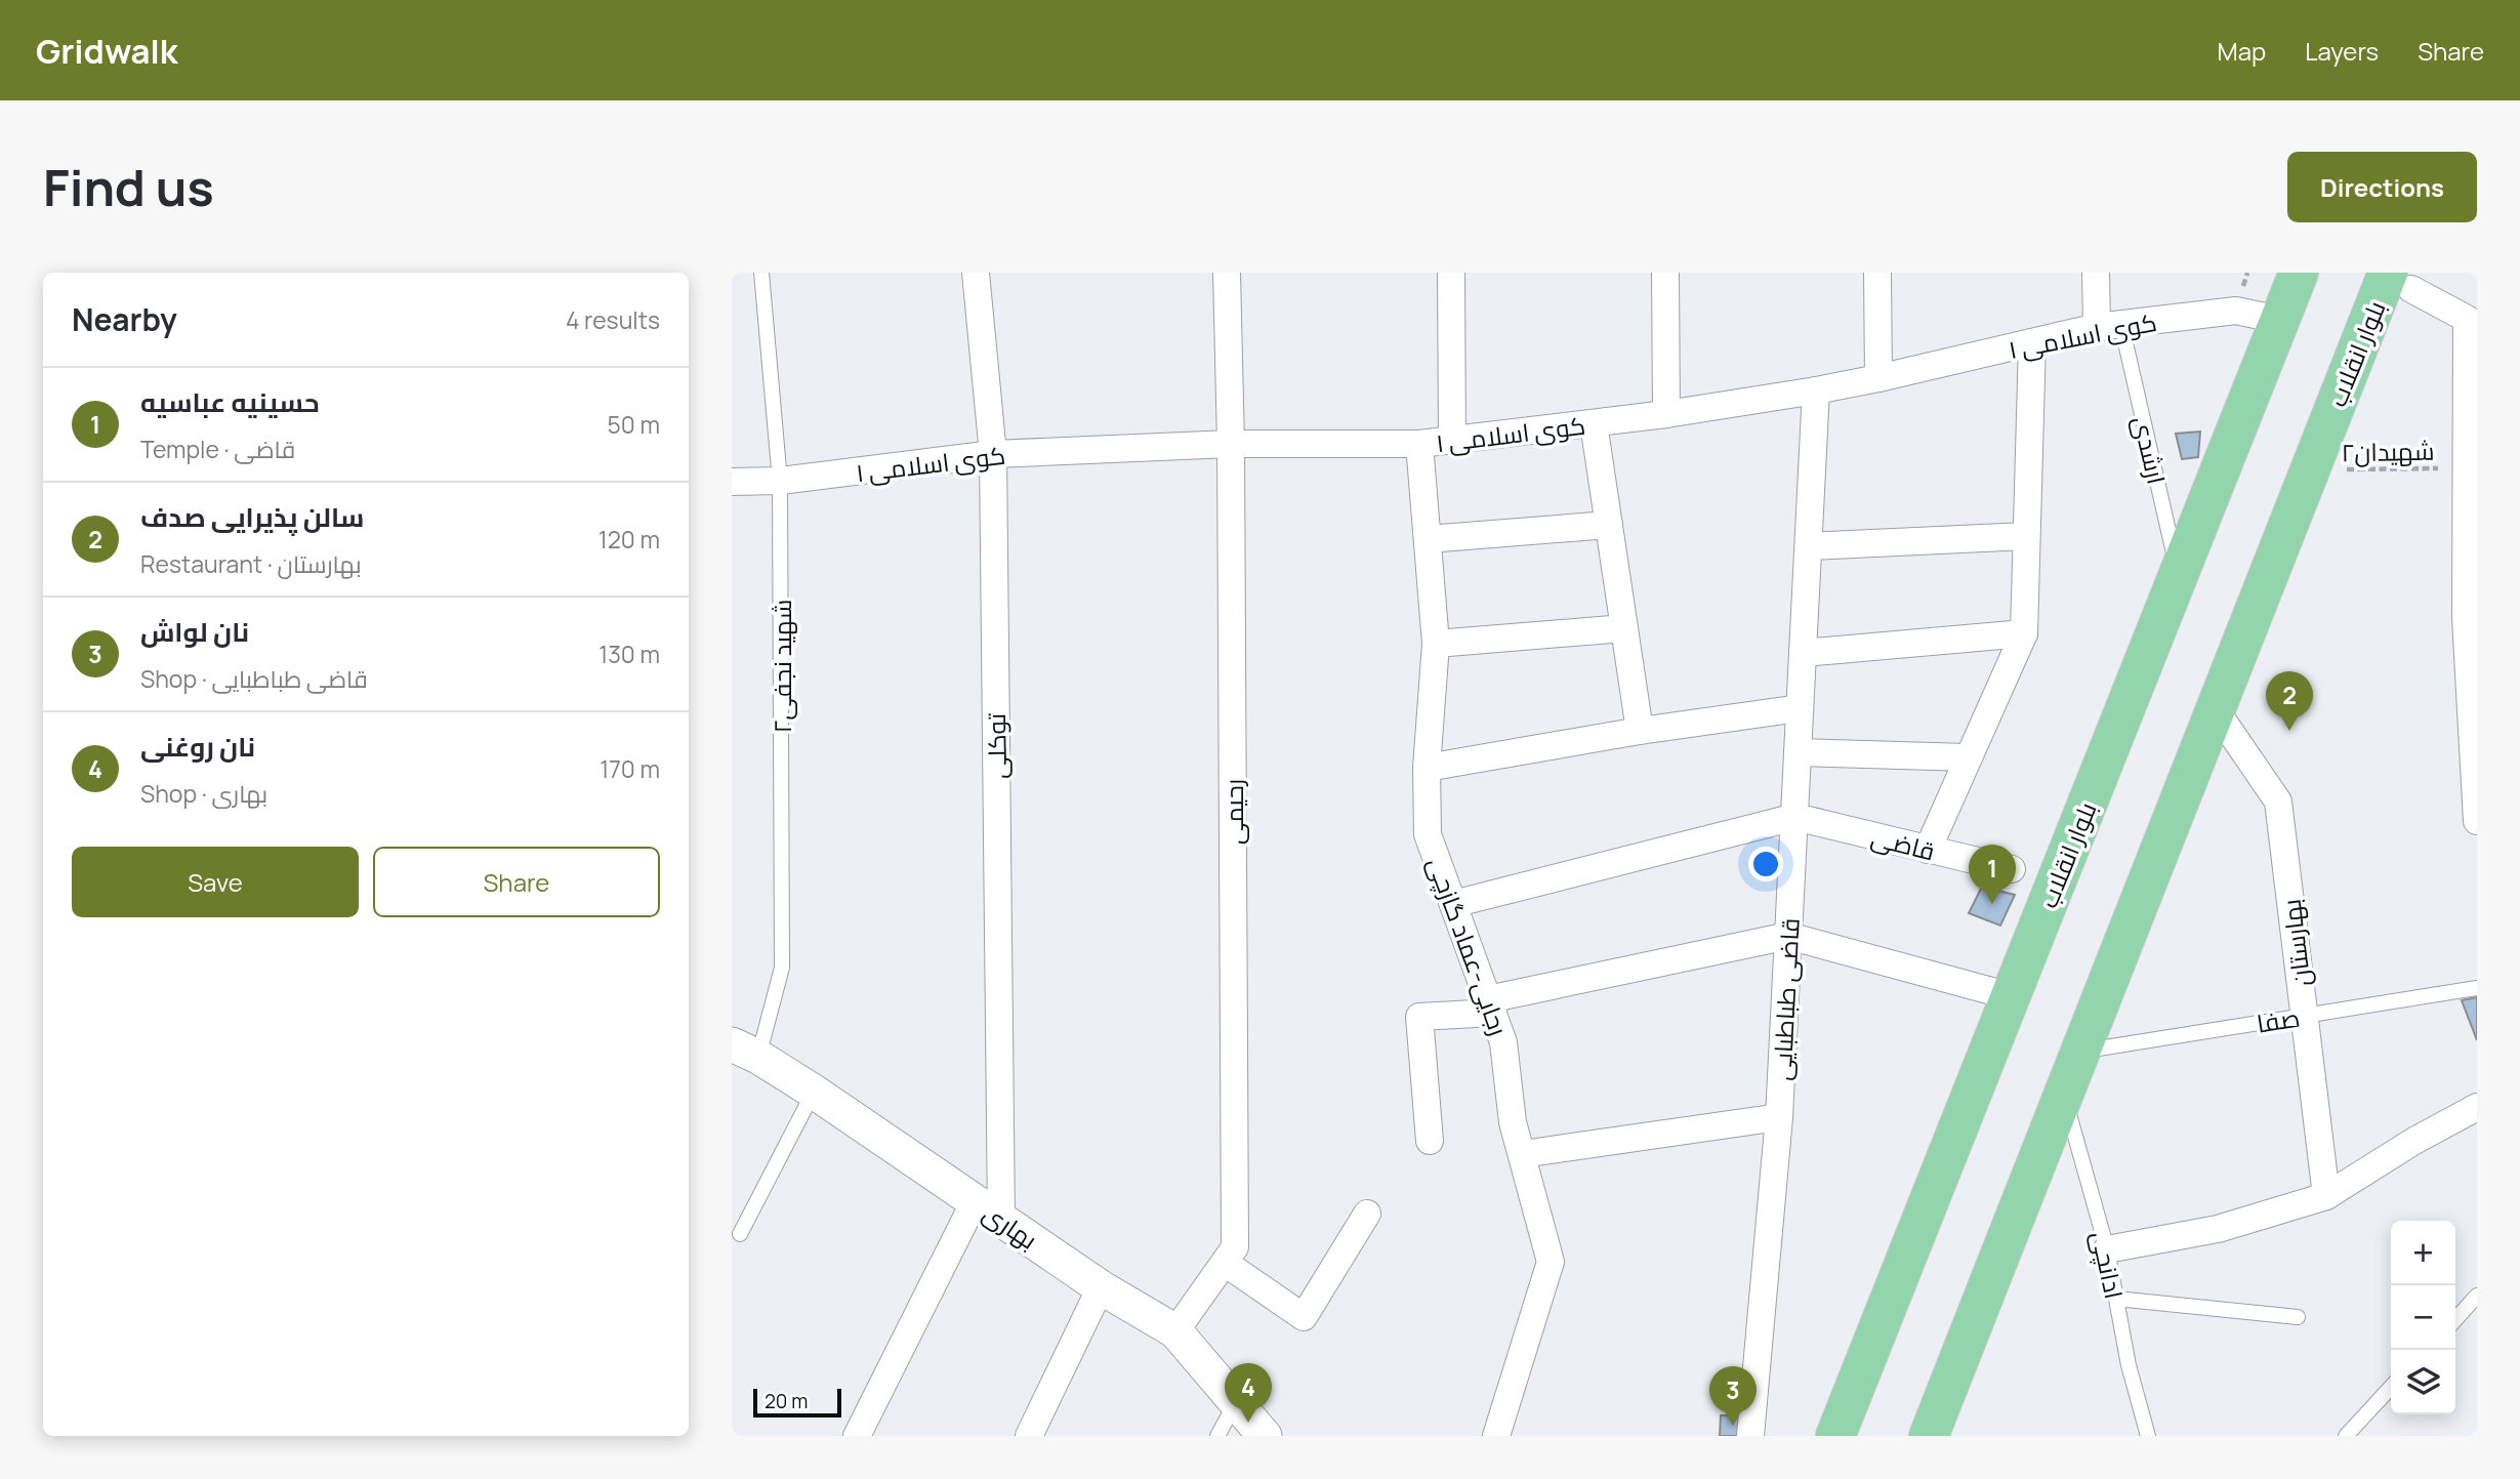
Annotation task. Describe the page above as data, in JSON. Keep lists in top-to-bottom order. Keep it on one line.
{"streets":{"main road":["بلوار انقلاب"],"street":["کوی اسلامی ۱","توکلی","رحیمی","قاضی","بهارستان","رجایی-عماد گازچی","قاضی طباطبایی","بهاری"],"lane":["ارشدی","شهید نجفی۲","صفا","ادانچی"],"path":["شهیدان۲"]},"crossings":[["کوی اسلامی ۱","بلوار انقلاب"],["کوی اسلامی ۱","ارشدی"],["کوی اسلامی ۱","شهید نجفی۲"],["کوی اسلامی ۱","توکلی"],["کوی اسلامی ۱","رحیمی"],["کوی اسلامی ۱","رجایی-عماد گازچی"],["کوی اسلامی ۱","قاضی طباطبایی"],["بلوار انقلاب","ارشدی"],["بلوار انقلاب","شهیدان۲"],["بلوار انقلاب","بهارستان"],["بلوار انقلاب","صفا"],["بلوار انقلاب","ادانچی"],["شهید نجفی۲","بهاری"],["توکلی","بهاری"],["رحیمی","بهاری"],["قاضی","قاضی طباطبایی"],["بهارستان","صفا"]],"scale_bar":"20 m","page":{"header":"Gridwalk","nav":["Map","Layers","Share"],"buttons":["Directions",["Save","Share"]],"title":"Find us","heading":["Nearby","4 results"],"list":[{"mark":"1","name":"حسینیه عباسیه","note":"Temple · قاضی","value":"50 m"},{"mark":"2","name":"سالن پذیرایی صدف","note":"Restaurant · بهارستان","value":"120 m"},{"mark":"3","name":"نان لواش","note":"Shop · قاضی طباطبایی","value":"130 m"},{"mark":"4","name":"نان روغنی","note":"Shop · بهاری","value":"170 m"}],"pins":["2","1","4","3"],"map_buttons":["+","−"],"scale":"20 m"}}
